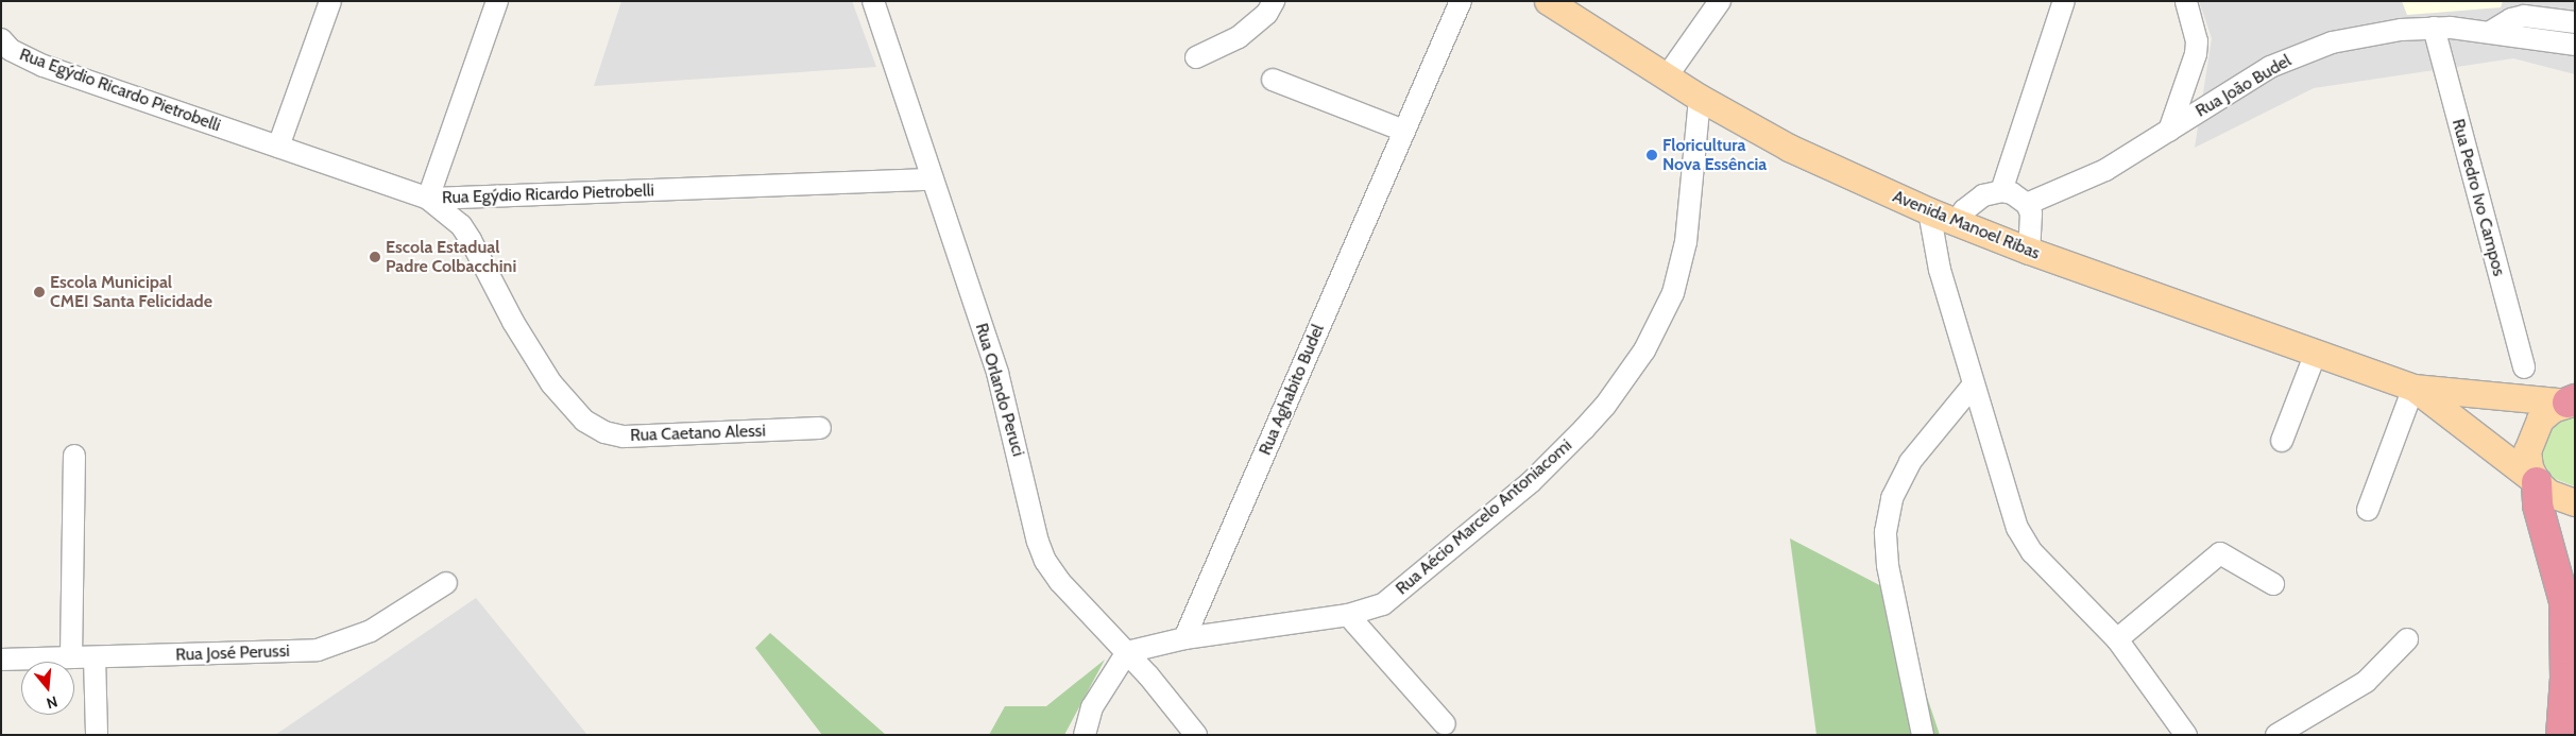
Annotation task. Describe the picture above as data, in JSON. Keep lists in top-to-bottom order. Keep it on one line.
{"streets":{"main road":["Avenida Manoel Ribas"],"street":["Rua João Budel","Rua Egýdio Ricardo Pietrobelli","Rua Pedro Ivo Campos","Rua Orlando Peruci","Rua Aghabito Budel","Rua Caetano Alessi","Rua Aécio Marcelo Antoniacomi","Rua José Perussi"]},"crossings":[["Rua João Budel","Rua Pedro Ivo Campos"],["Rua Egýdio Ricardo Pietrobelli","Rua Orlando Peruci"],["Rua Egýdio Ricardo Pietrobelli","Rua Caetano Alessi"],["Avenida Manoel Ribas","Rua Aécio Marcelo Antoniacomi"],["Rua Aghabito Budel","Rua Aécio Marcelo Antoniacomi"]],"places":["Floricultura Nova Essência","Escola Estadual Padre Colbacchini","Escola Municipal CMEI Santa Felicidade"],"north":"bottom"}
